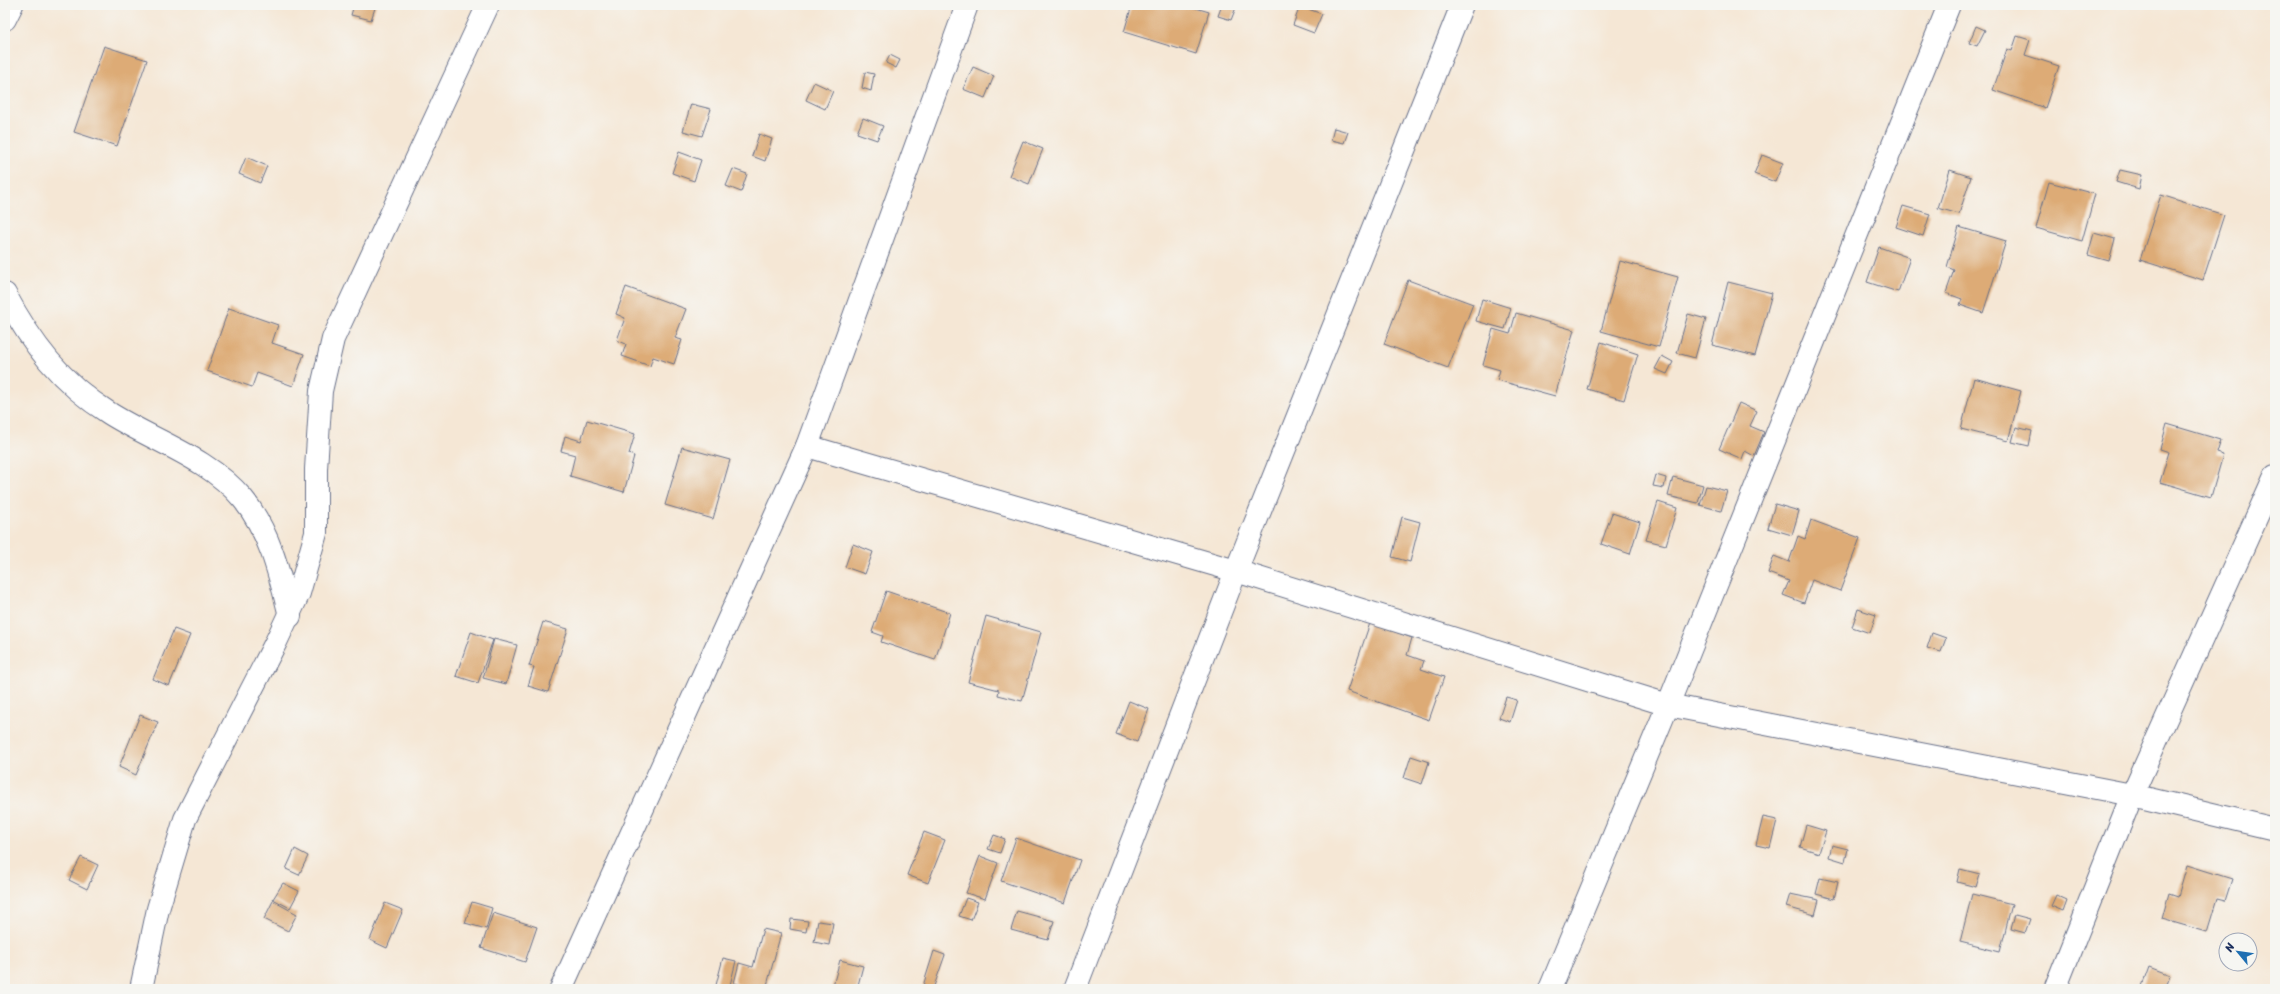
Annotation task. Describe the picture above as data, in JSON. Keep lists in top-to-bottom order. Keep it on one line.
{"north":"top left"}
